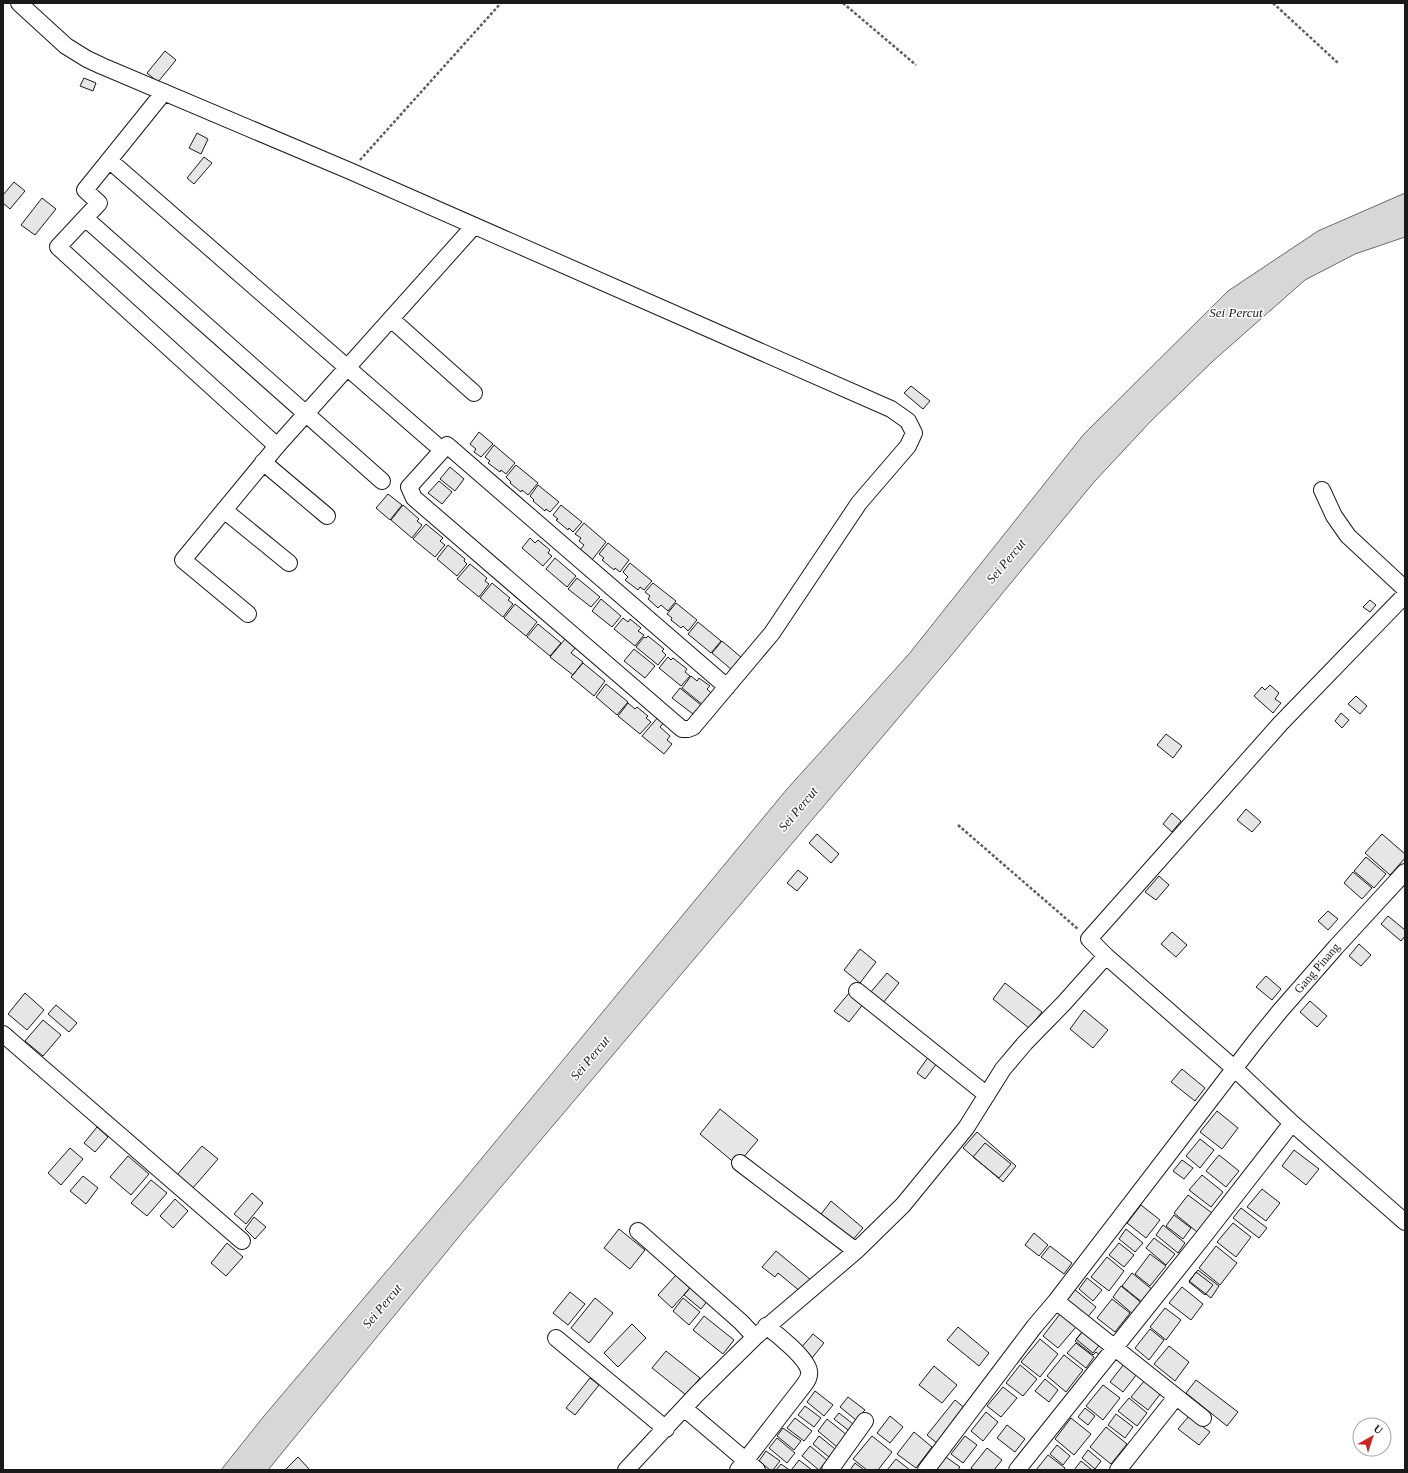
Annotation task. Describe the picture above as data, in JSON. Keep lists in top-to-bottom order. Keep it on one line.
{"streets":{"street":["Gang Pinang"]},"water":["Sei Percut"],"north":"top right"}
